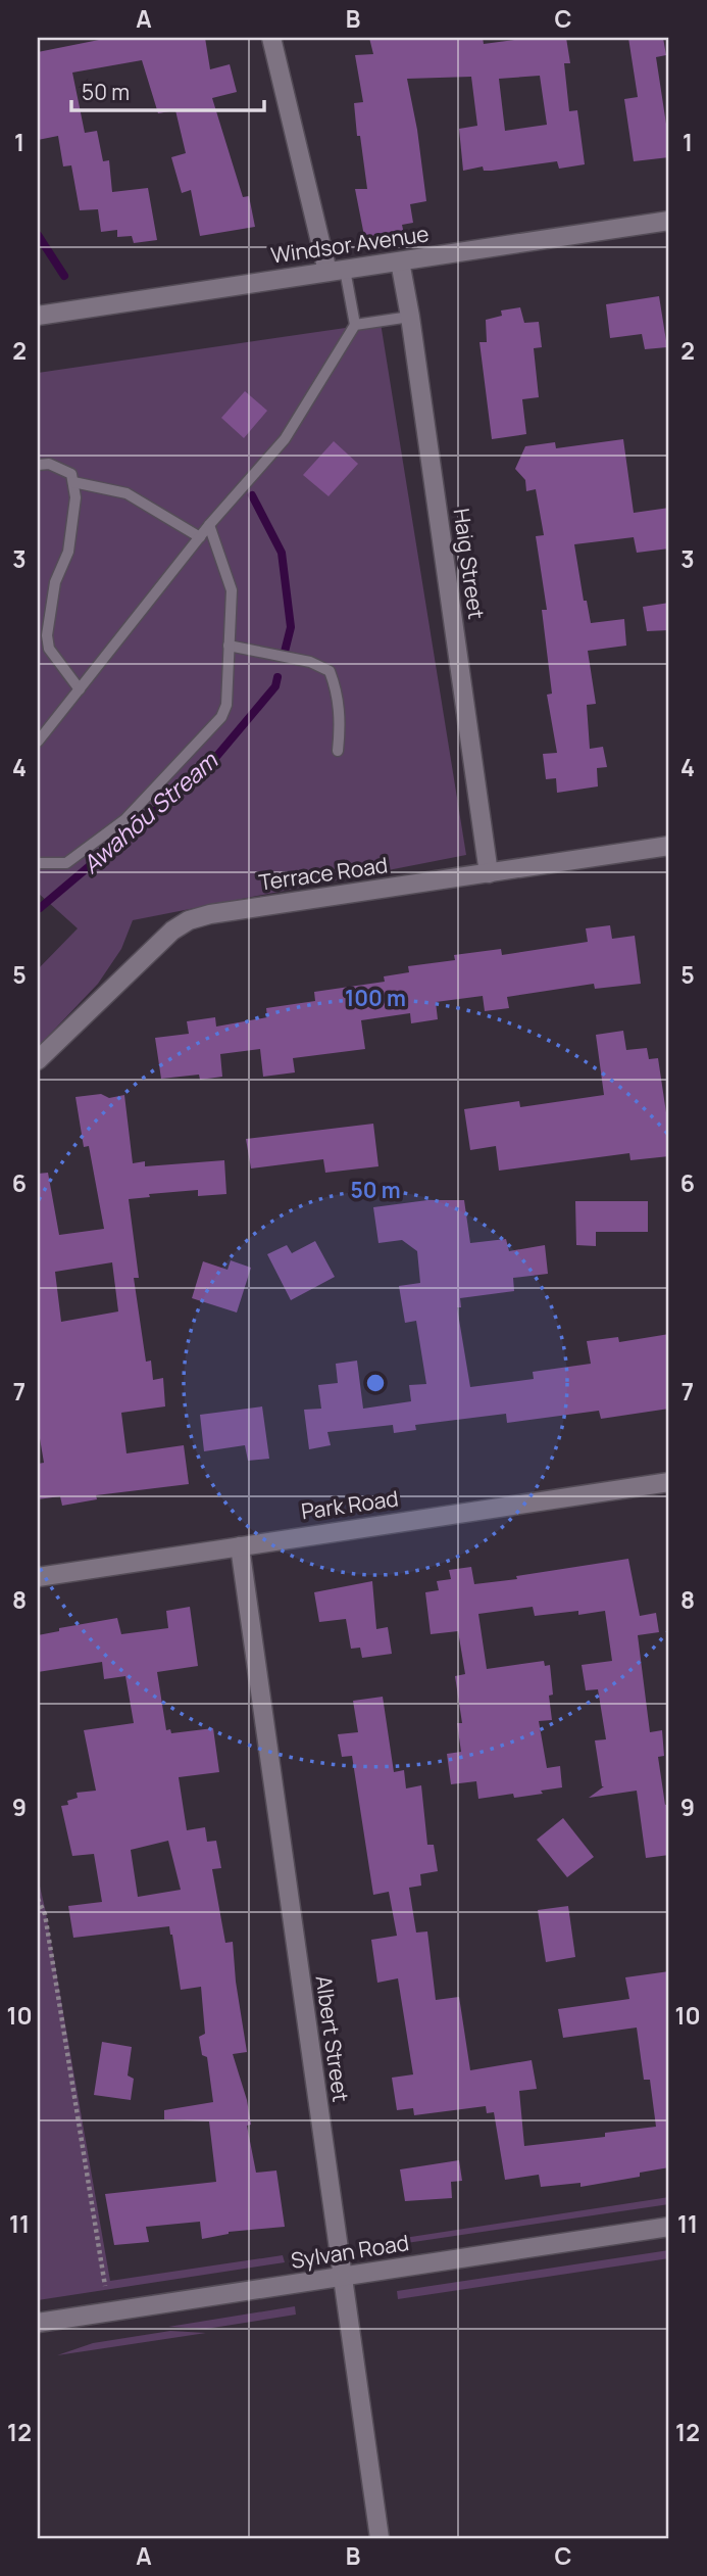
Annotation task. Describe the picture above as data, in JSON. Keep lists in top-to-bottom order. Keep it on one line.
{"streets":{"street":["Windsor Avenue","Haig Street","Terrace Road","Park Road","Albert Street","Sylvan Road"]},"crossings":[["Windsor Avenue","Haig Street"],["Haig Street","Terrace Road"],["Park Road","Albert Street"],["Albert Street","Sylvan Road"]],"water":["Awahōu Stream"],"scale_bar":"50 m","grid":{"columns":["A","B","C"],"rows":["1","2","3","4","5","6","7","8","9","10","11","12"]},"rings":["100 m","50 m"]}
